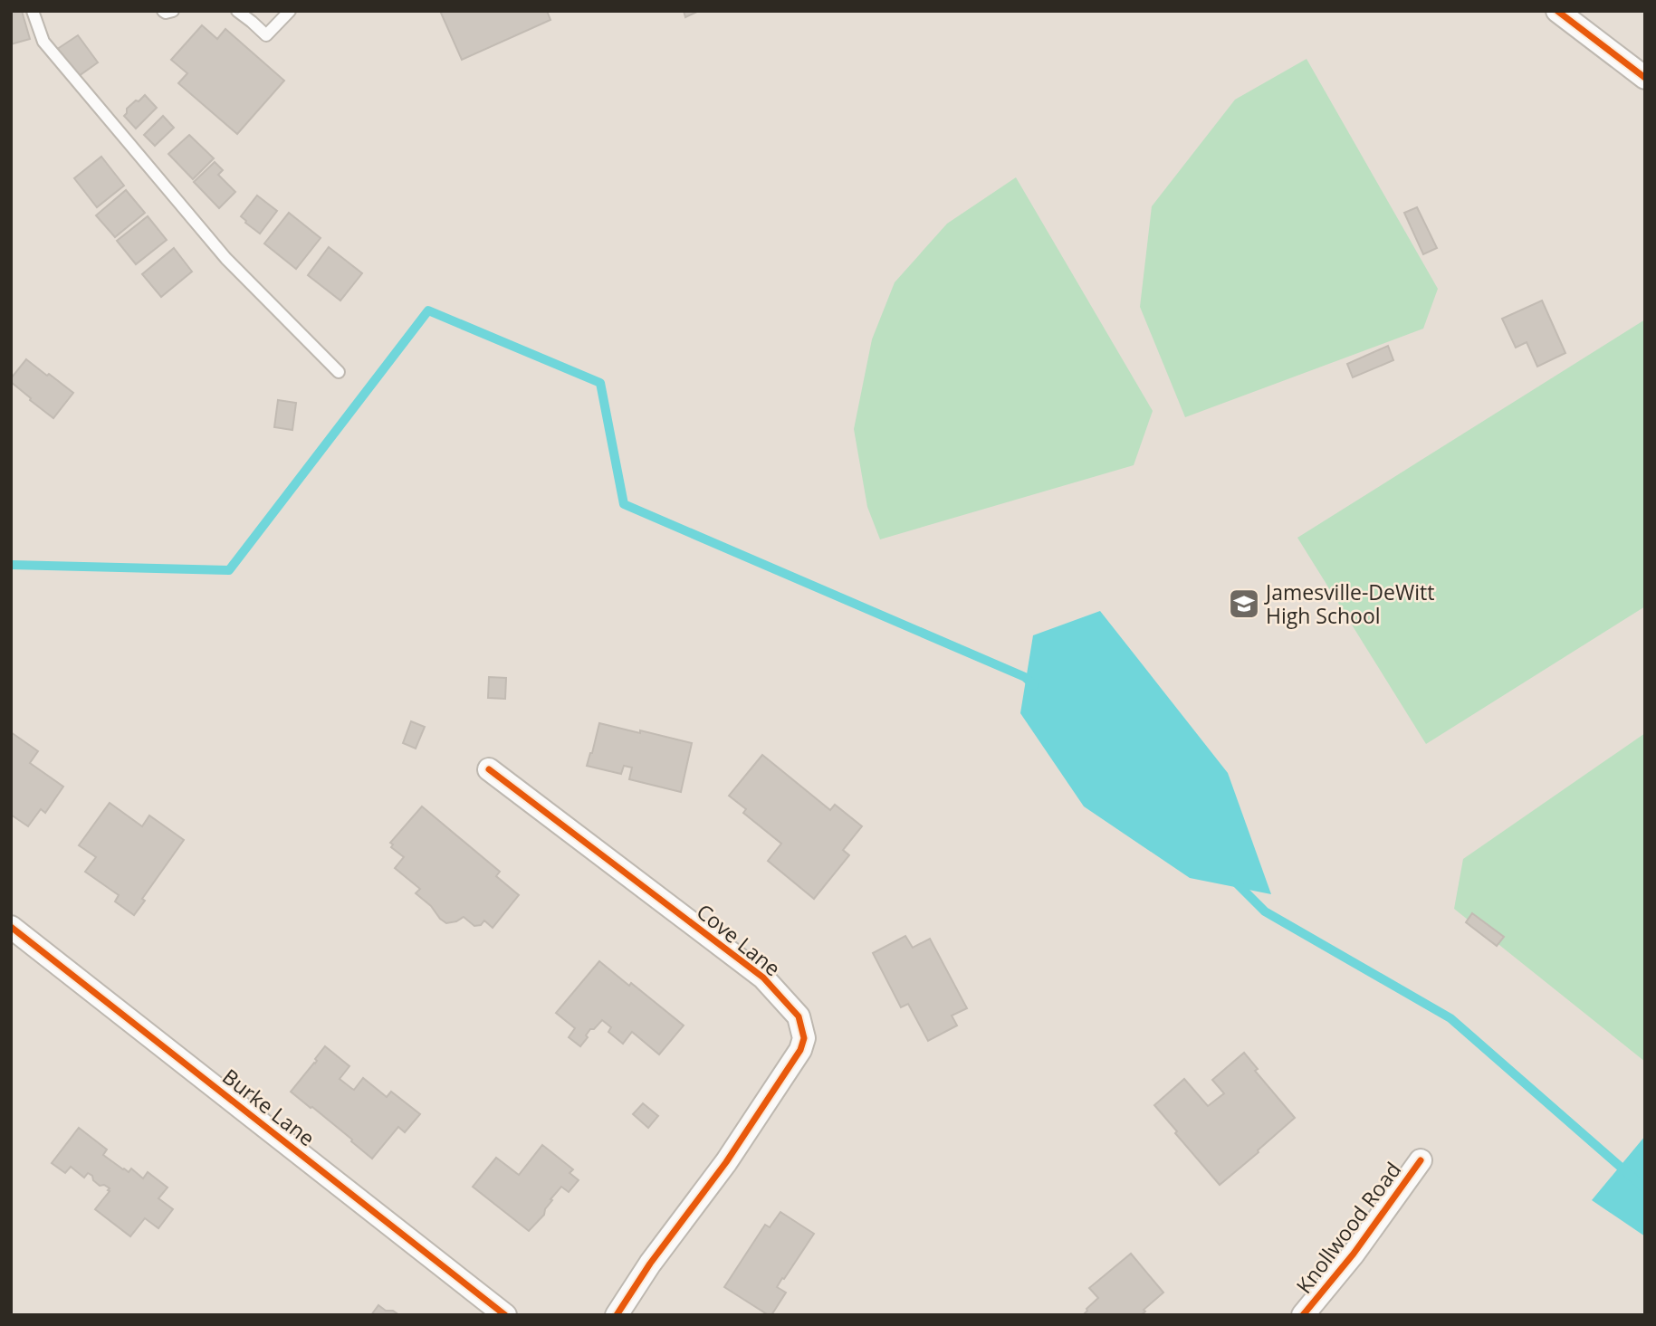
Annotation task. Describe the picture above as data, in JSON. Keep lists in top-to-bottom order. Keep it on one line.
{"streets":{"street":["Cove Lane","Burke Lane","Knollwood Road"]},"places":{"school or university":["Jamesville-DeWitt High School"]}}
